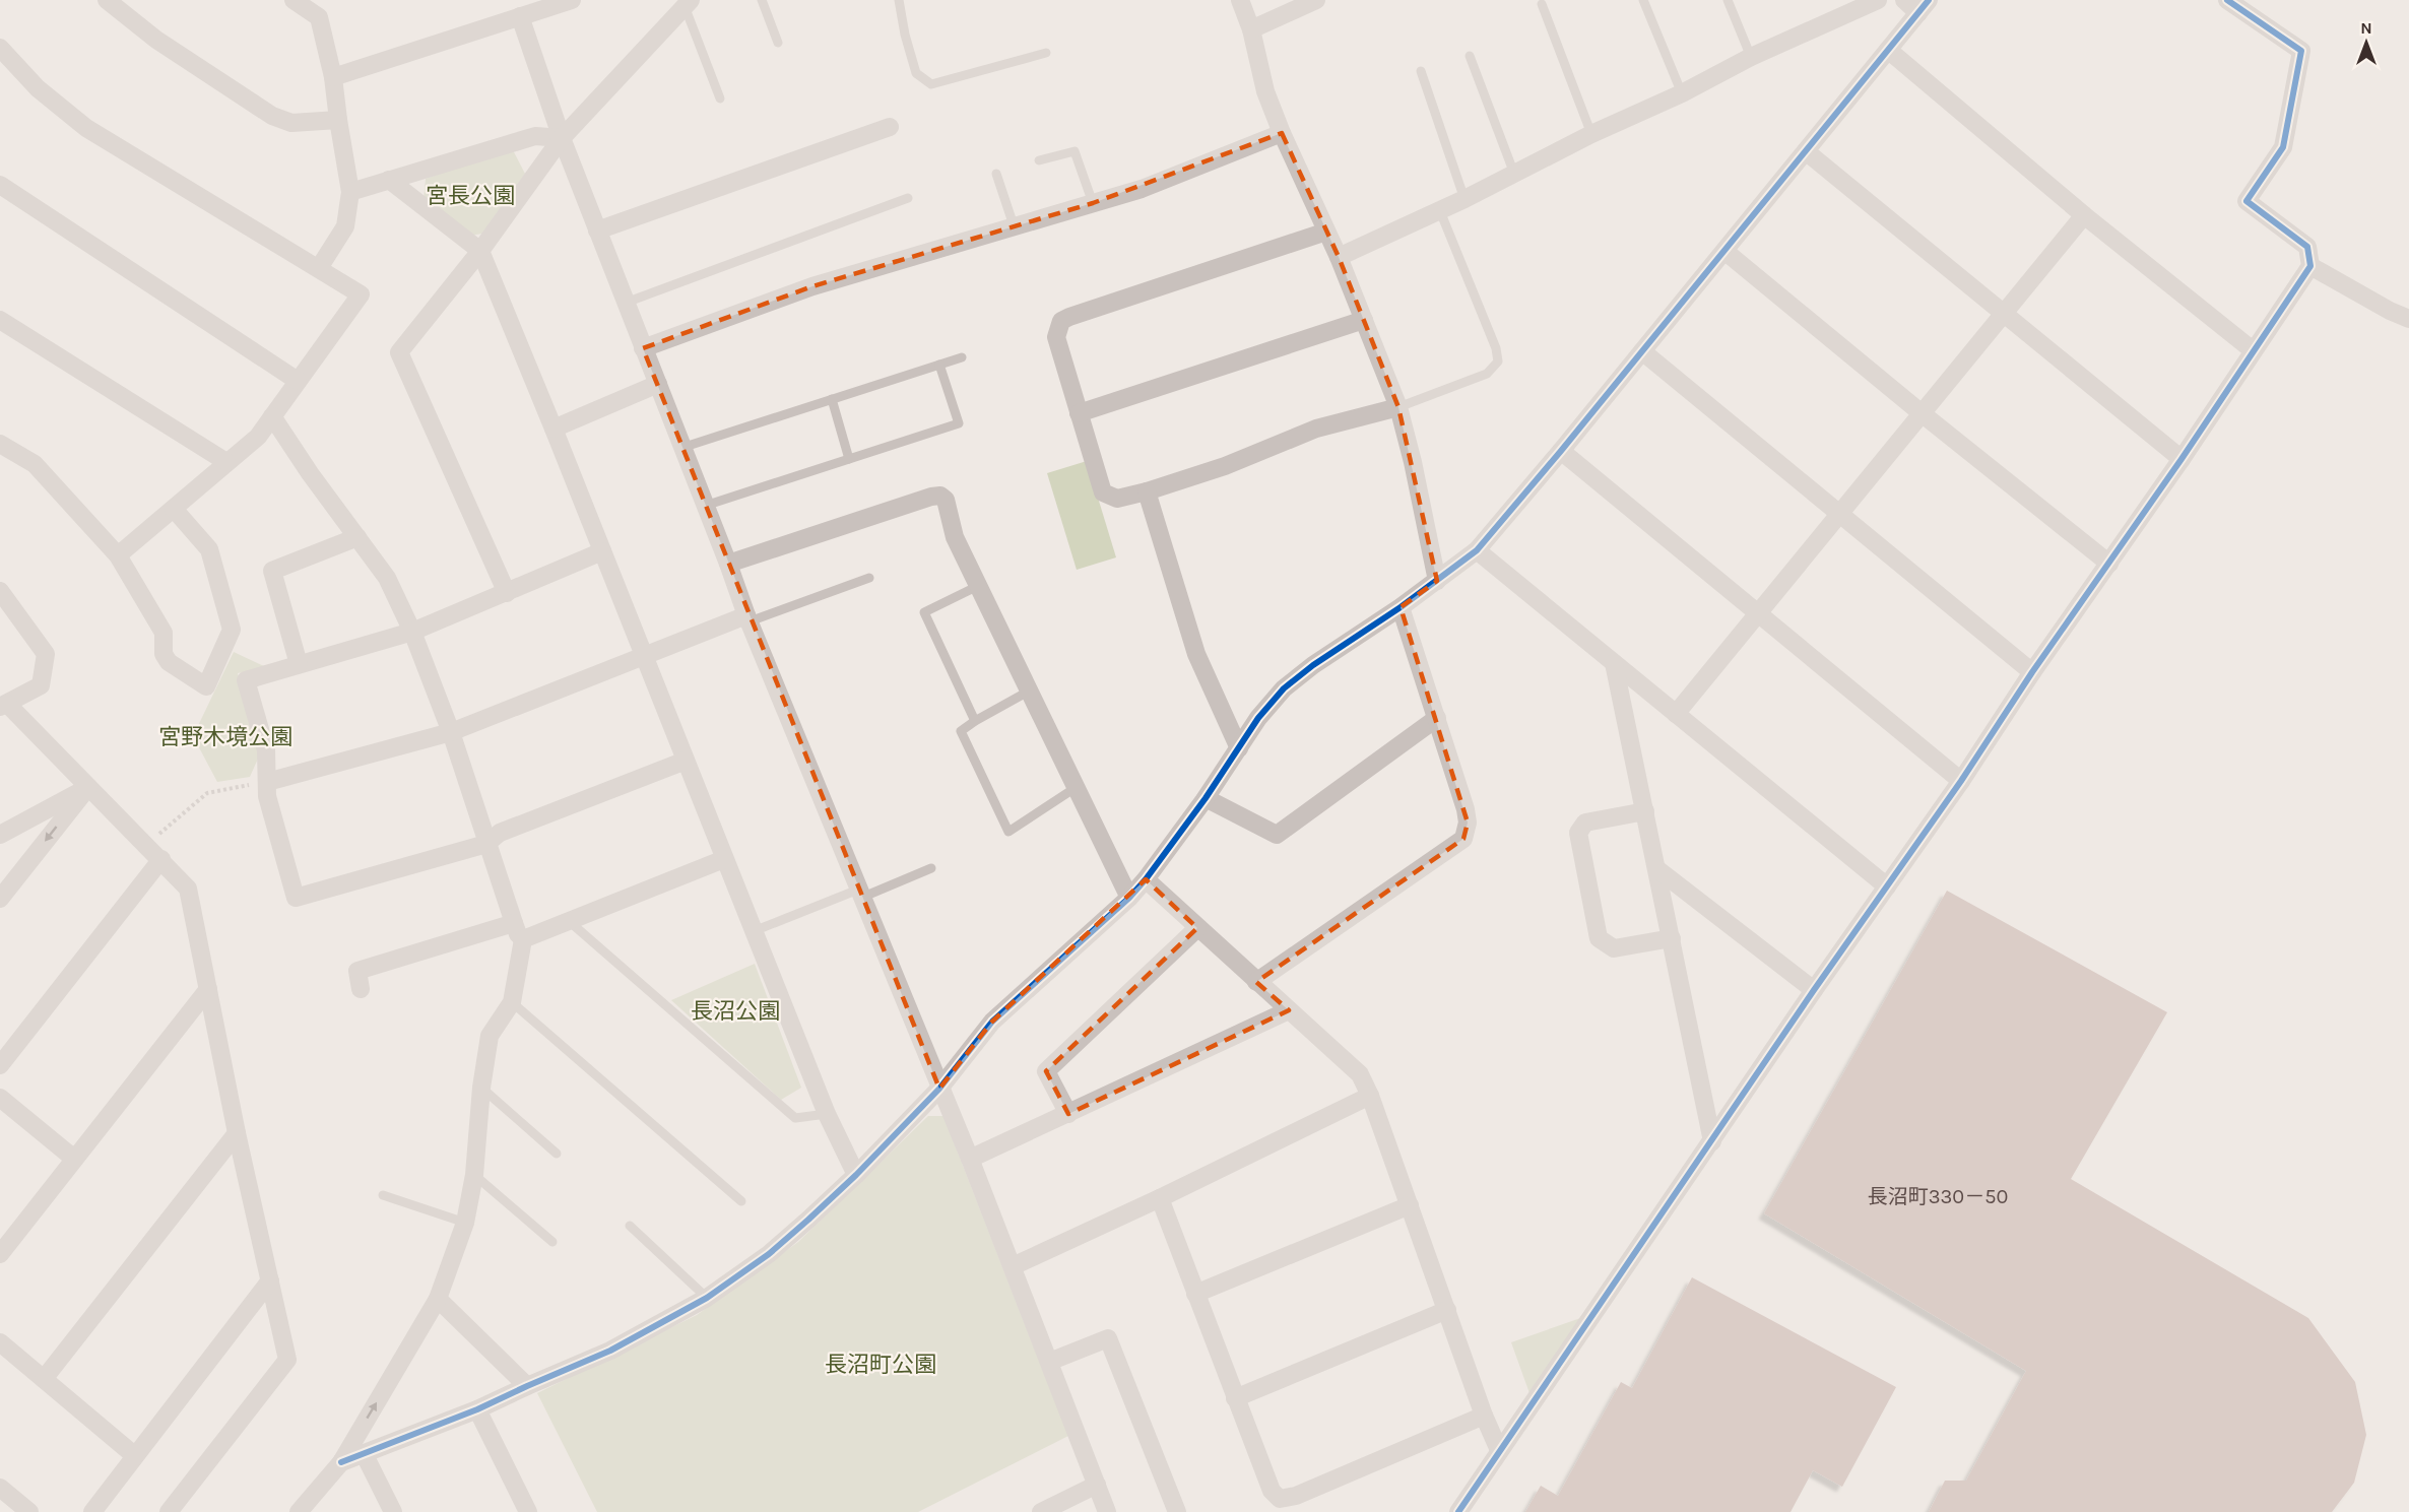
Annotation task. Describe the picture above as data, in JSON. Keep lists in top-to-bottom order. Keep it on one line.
{"parks":["宮長公園","宮野木境公園","長沼公園","長沼町公園"],"house_numbers":["長沼町330－50"],"north":"top"}
